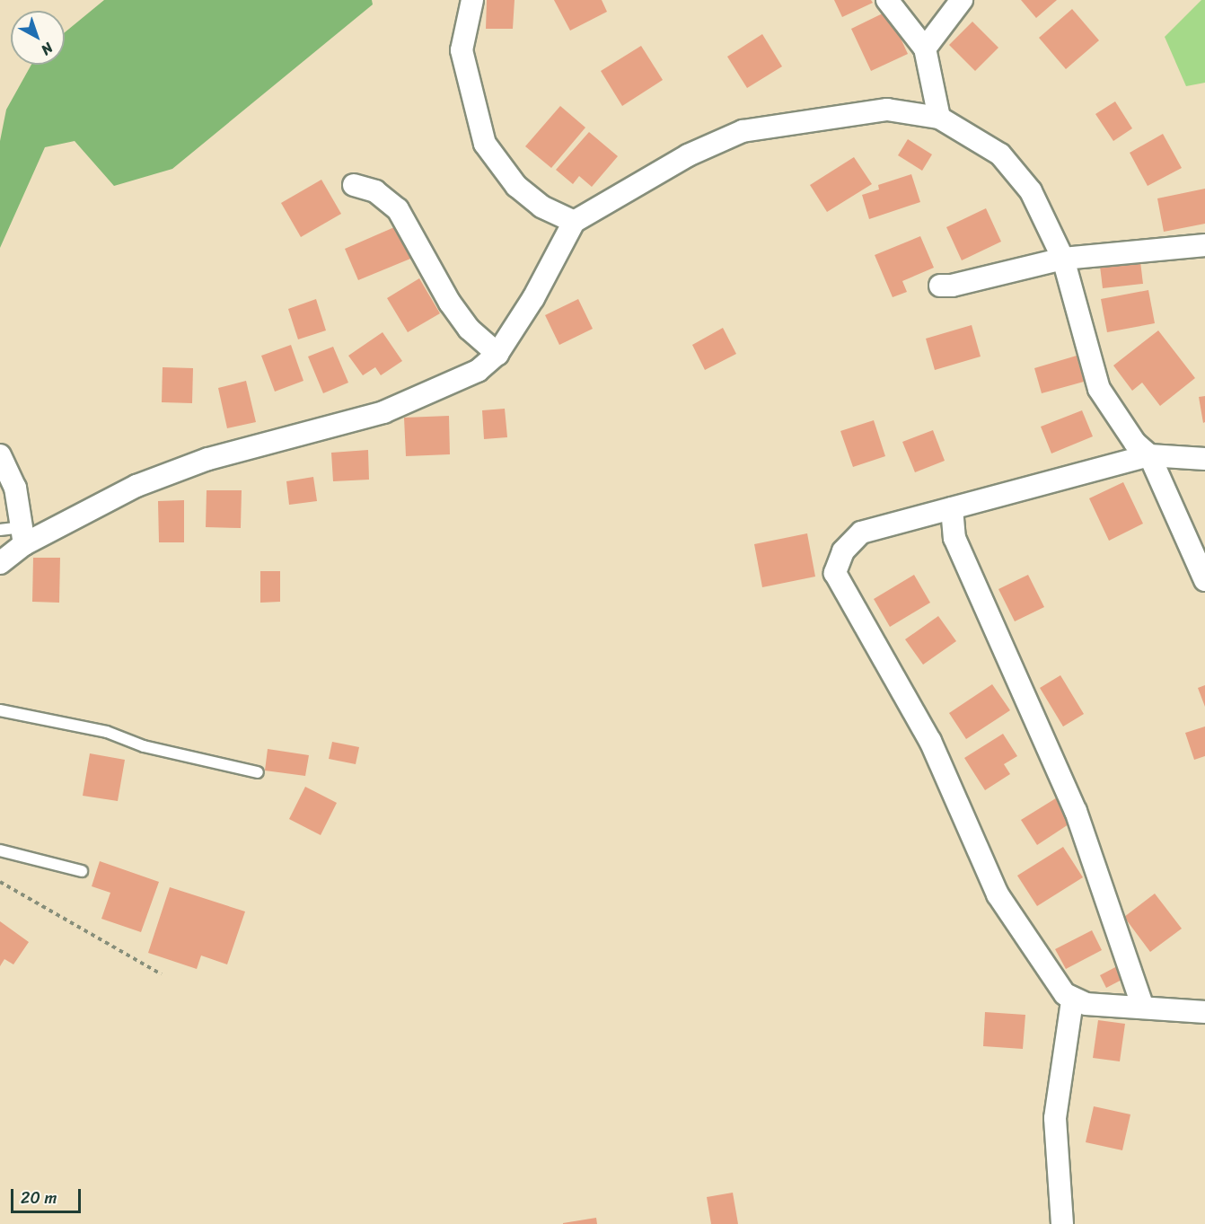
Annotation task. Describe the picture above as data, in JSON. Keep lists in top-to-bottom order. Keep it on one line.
{"scale_bar":"20 m","north":"bottom right"}
